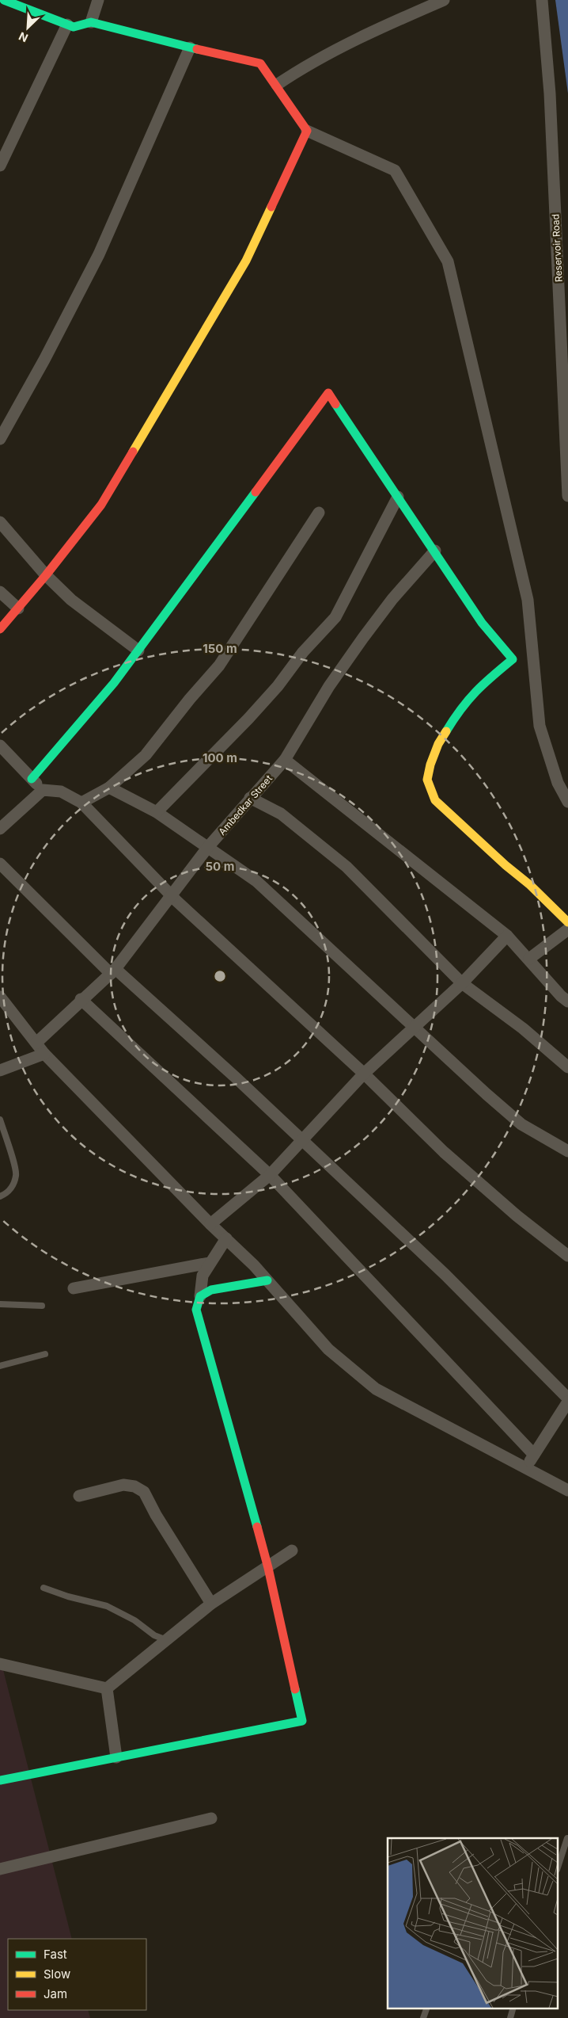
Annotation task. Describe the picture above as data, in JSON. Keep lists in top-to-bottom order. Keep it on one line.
{"streets":{"street":["Reservoir Road","Ambedkar Street"]},"legend":["Fast","Slow","Jam"],"north":"bottom left","rings":["150 m","100 m","50 m"]}
